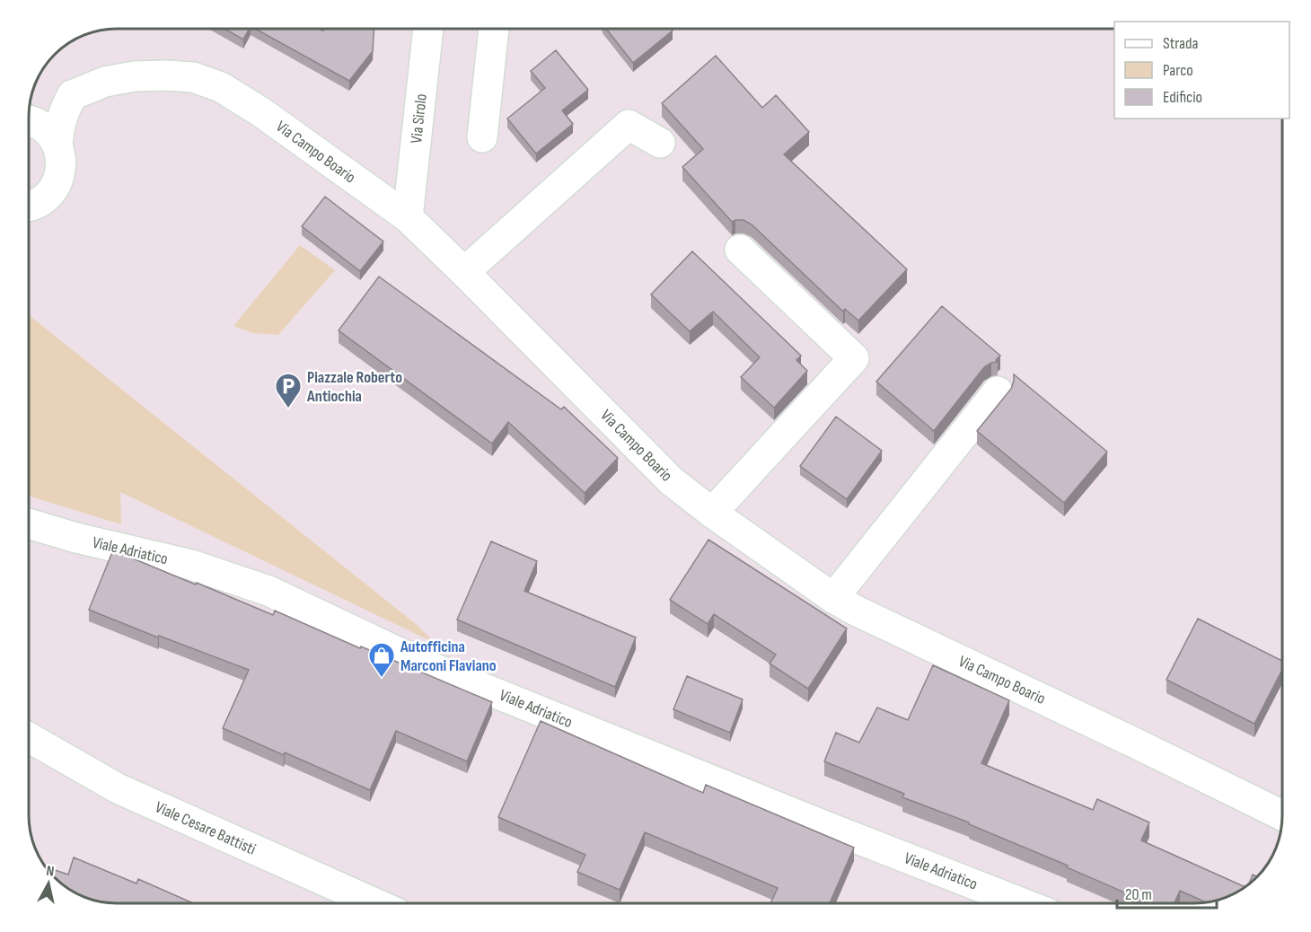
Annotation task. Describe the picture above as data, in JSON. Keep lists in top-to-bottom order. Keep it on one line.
{"streets":{"street":["Via Sirolo","Via Campo Boario","Viale Adriatico","Viale Cesare Battisti"]},"crossings":[["Via Sirolo","Via Campo Boario"]],"places":{"parking":["Piazzale Roberto Antiochia"],"shop":["Autofficina Marconi Flaviano"]},"legend":["Strada","Parco","Edificio"],"scale_bar":"20 m","north":"top"}
